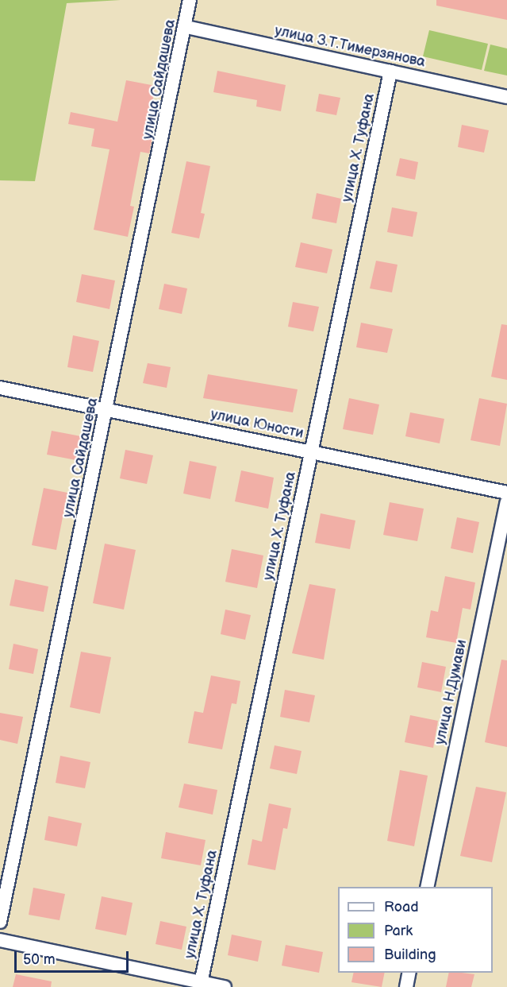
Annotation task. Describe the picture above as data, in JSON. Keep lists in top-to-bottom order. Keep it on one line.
{"streets":{"street":["улица З.Т.Тимерзянова","улица Сайдашева","улица Х. Туфана","улица Юности","улица Н.Думави"]},"crossings":[["улица З.Т.Тимерзянова","улица Сайдашева"],["улица З.Т.Тимерзянова","улица Х. Туфана"],["улица Сайдашева","улица Юности"],["улица Х. Туфана","улица Юности"]],"legend":["Road","Park","Building"],"scale_bar":"50 m"}
